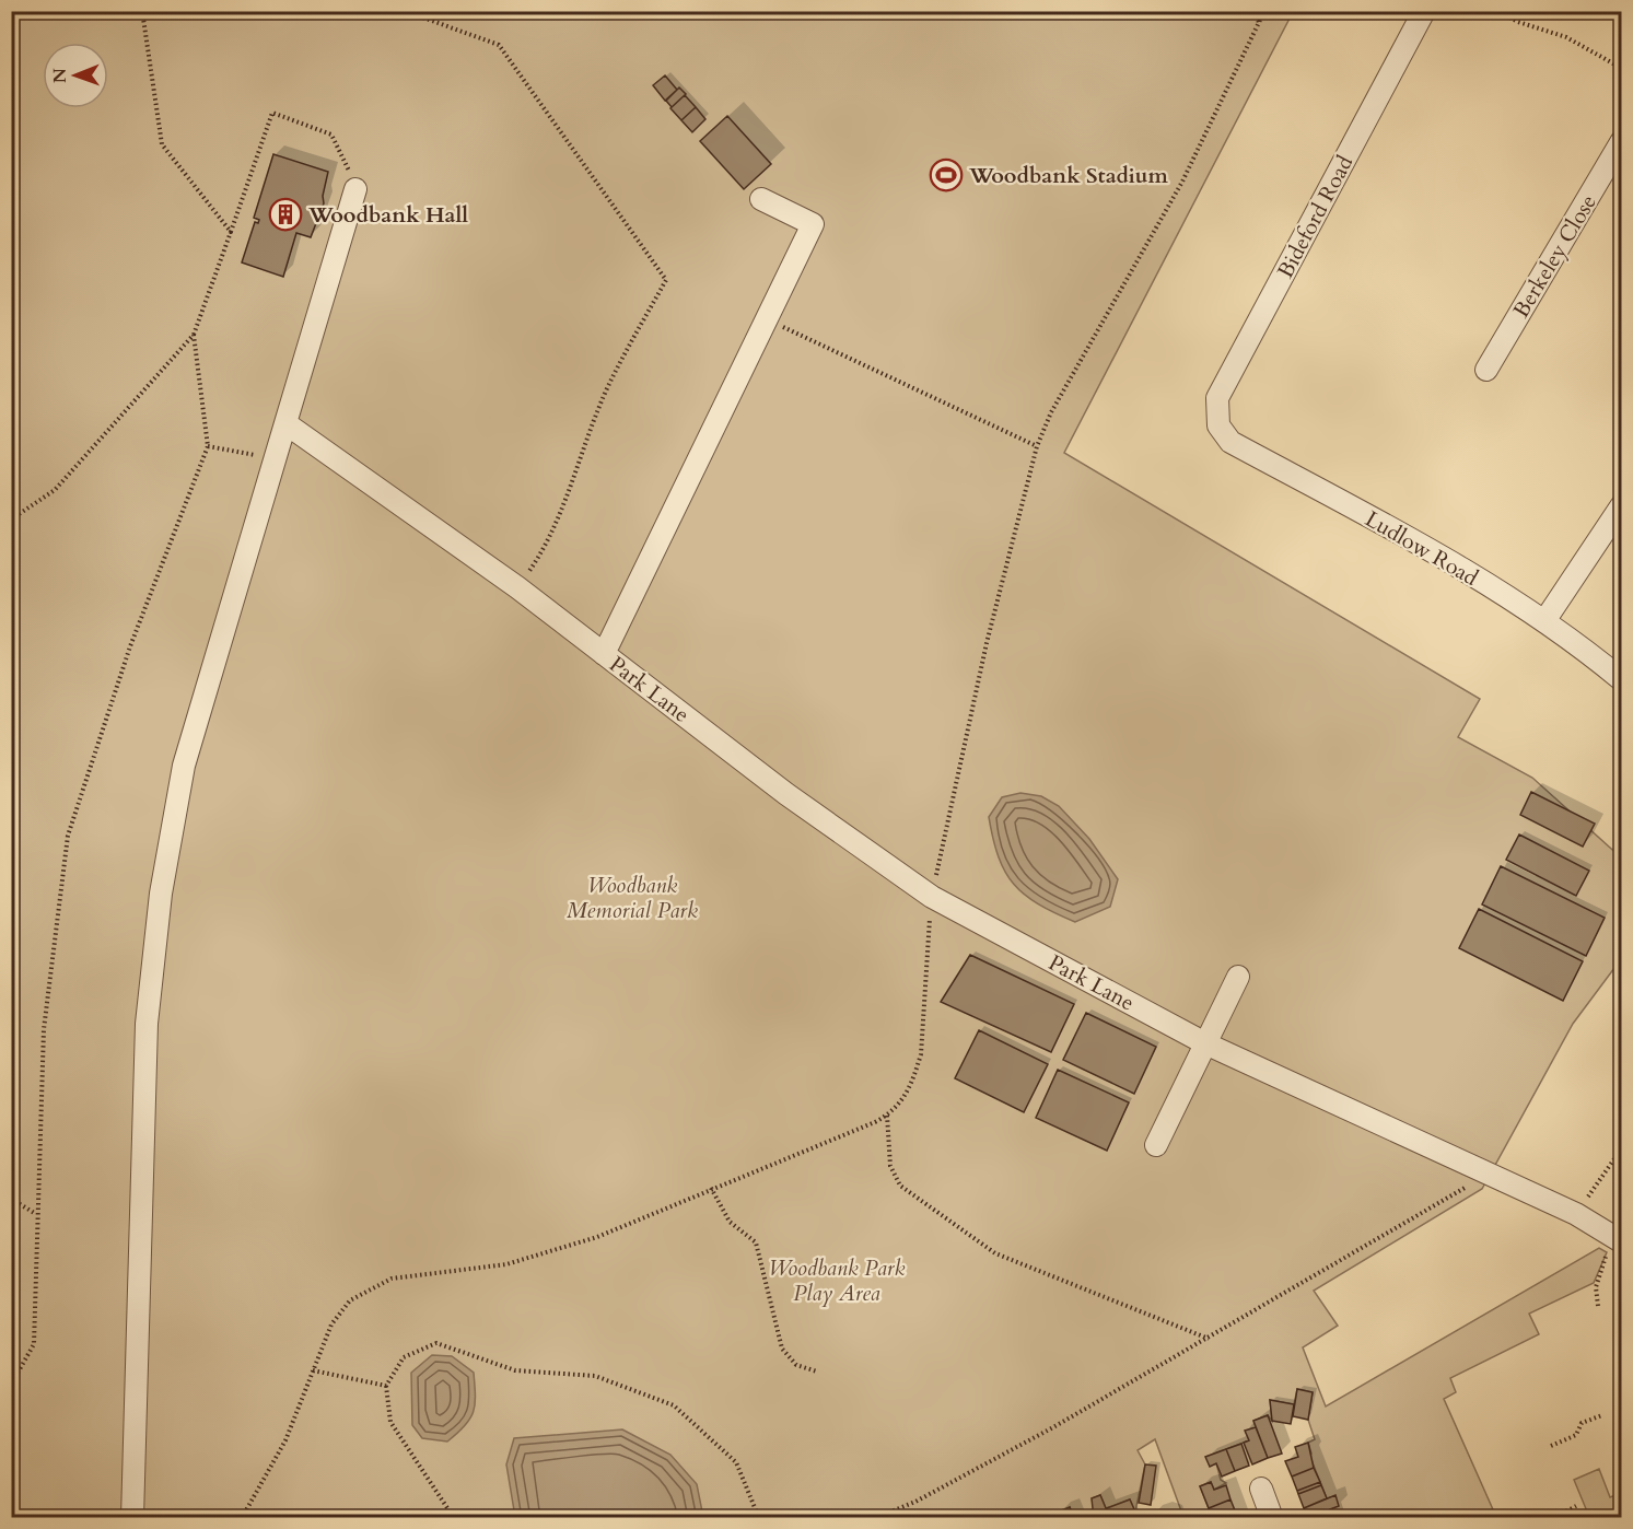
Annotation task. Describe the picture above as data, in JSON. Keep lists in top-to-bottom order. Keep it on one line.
{"streets":{"street":["Bideford Road","Berkeley Close","Ludlow Road","Park Lane"]},"crossings":[["Bideford Road","Ludlow Road"]],"parks":["Woodbank Memorial Park","Woodbank Park Play Area"],"places":{"sports":["Woodbank Stadium"],"building":["Woodbank Hall"]},"north":"left"}
